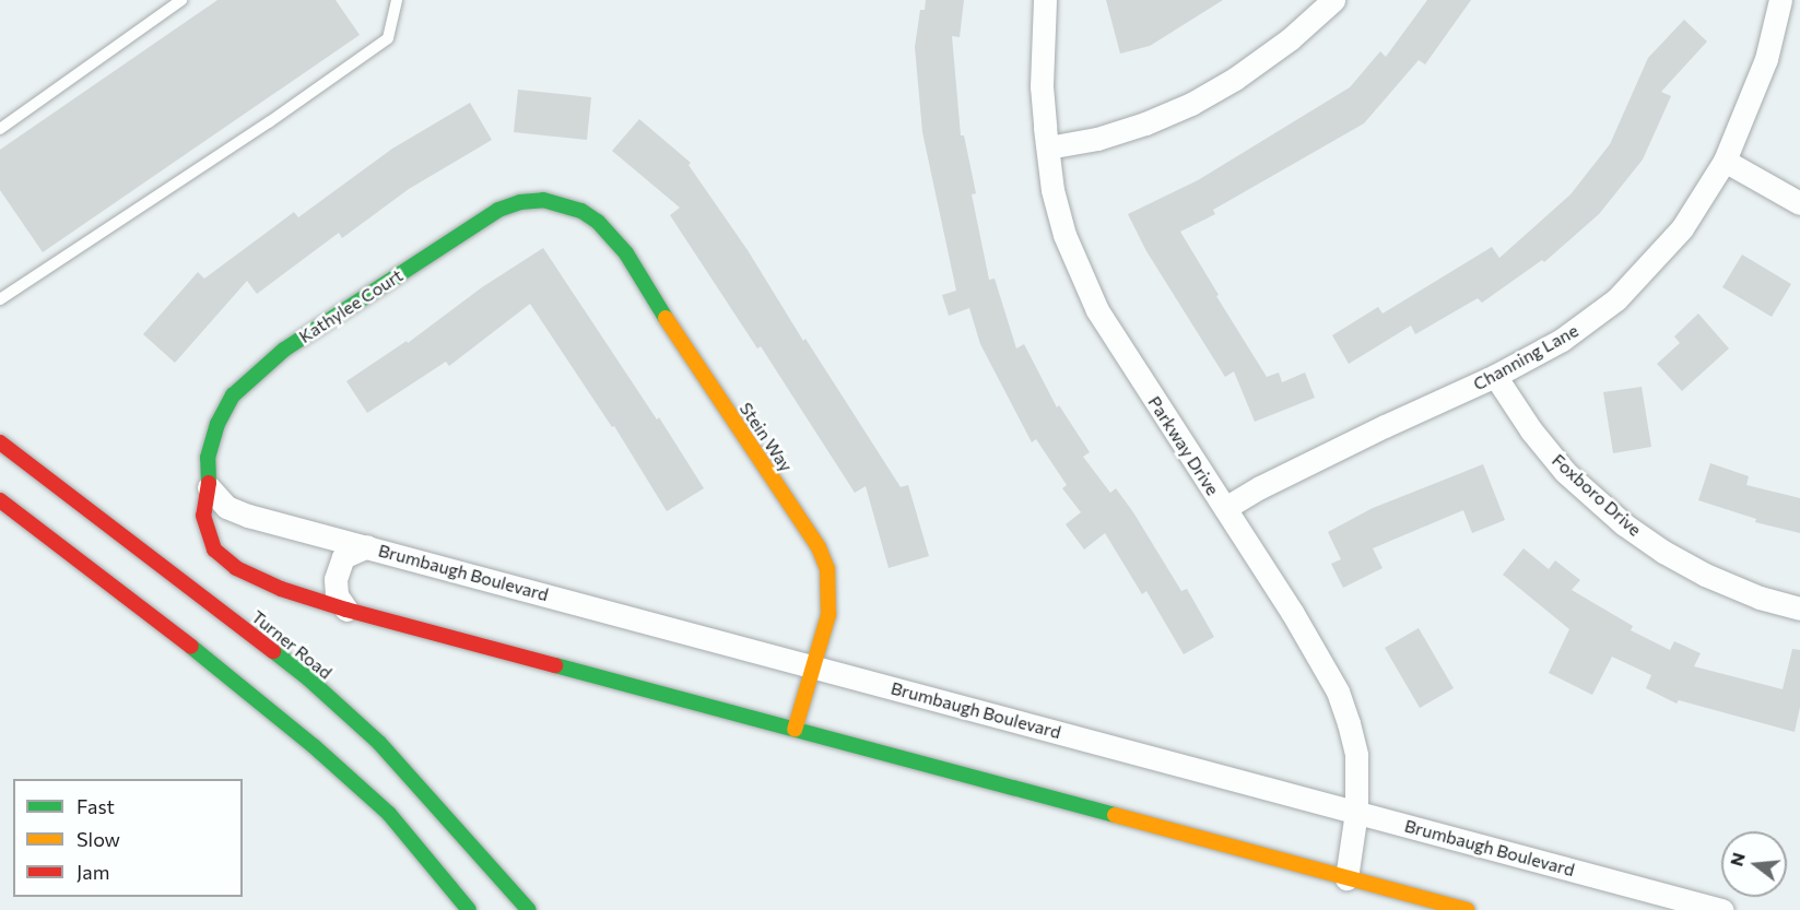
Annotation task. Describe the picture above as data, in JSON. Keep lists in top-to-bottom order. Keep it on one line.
{"streets":{"street":["Kathylee Court","Channing Lane","Stein Way","Parkway Drive","Foxboro Drive","Brumbaugh Boulevard","Turner Road"]},"crossings":[["Kathylee Court","Stein Way"],["Kathylee Court","Brumbaugh Boulevard"],["Channing Lane","Parkway Drive"],["Channing Lane","Foxboro Drive"],["Stein Way","Brumbaugh Boulevard"],["Parkway Drive","Brumbaugh Boulevard"]],"legend":["Fast","Slow","Jam"],"north":"left"}
